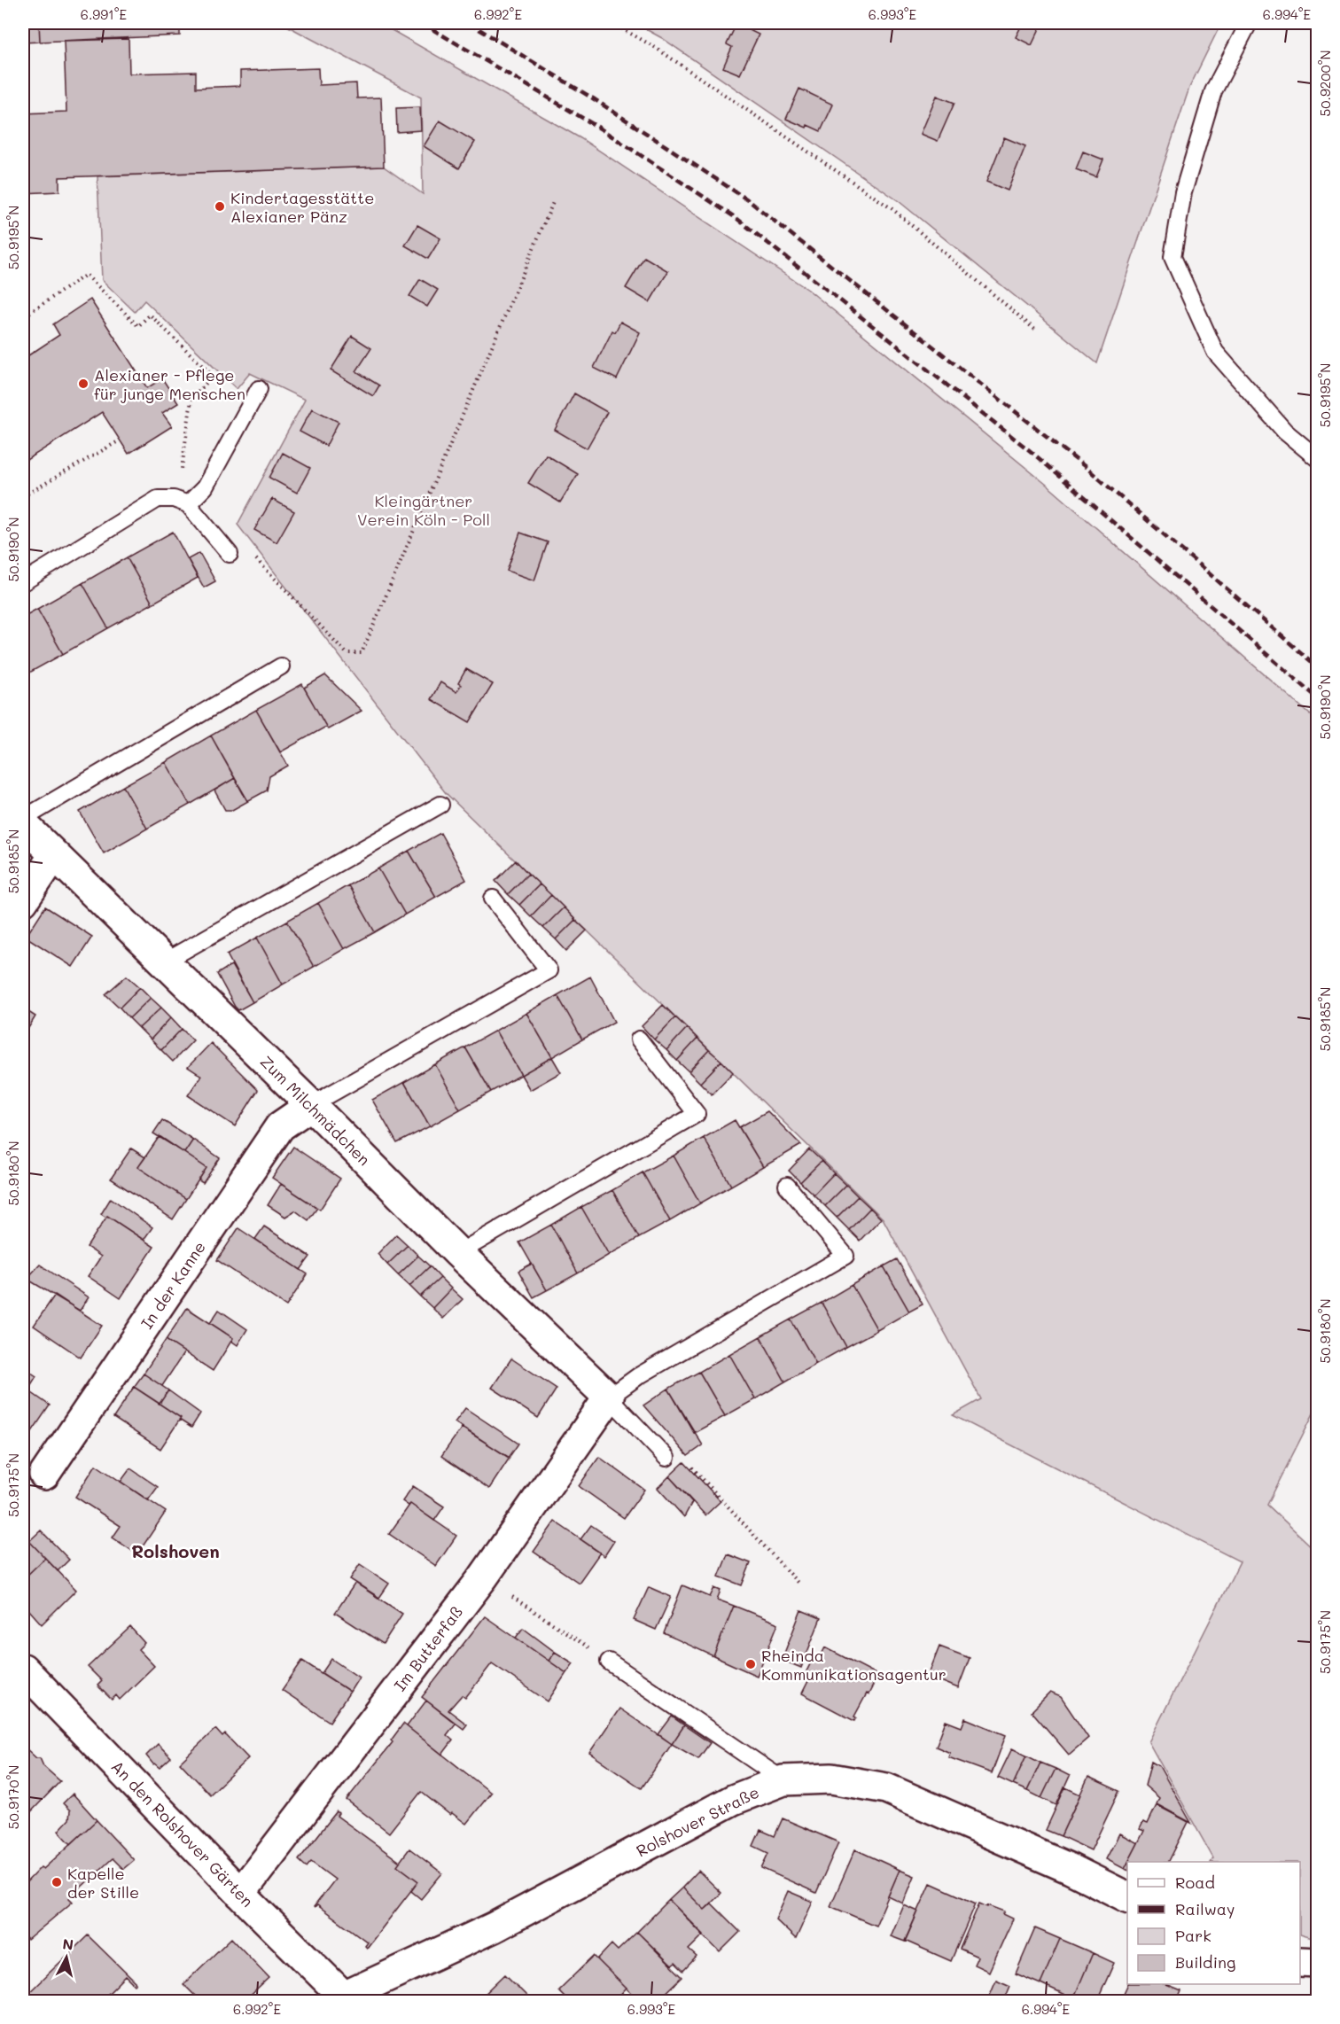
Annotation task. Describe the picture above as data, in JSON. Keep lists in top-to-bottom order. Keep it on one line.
{"streets":{"street":["Zum Milchmädchen","In der Kanne","Im Butterfaß","Rolshover Straße","An den Rolshover Gärten"]},"crossings":[["Zum Milchmädchen","In der Kanne"],["Zum Milchmädchen","Im Butterfaß"],["Im Butterfaß","An den Rolshover Gärten"],["Rolshover Straße","An den Rolshover Gärten"]],"districts":["Rolshoven"],"parks":["Kleingärtner Verein Köln - Poll"],"places":["Kindertagesstätte Alexianer Pänz","Alexianer - Pflege für junge Menschen","Rheinda Kommunikationsagentur","Kapelle der Stille"],"legend":["Road","Railway","Park","Building"],"north":"top","coordinates":["6.991°E","6.992°E","6.993°E","6.994°E","50.9200°N","50.9195°N","50.9190°N","50.9185°N","50.9180°N","50.9175°N","50.9170°N"]}
